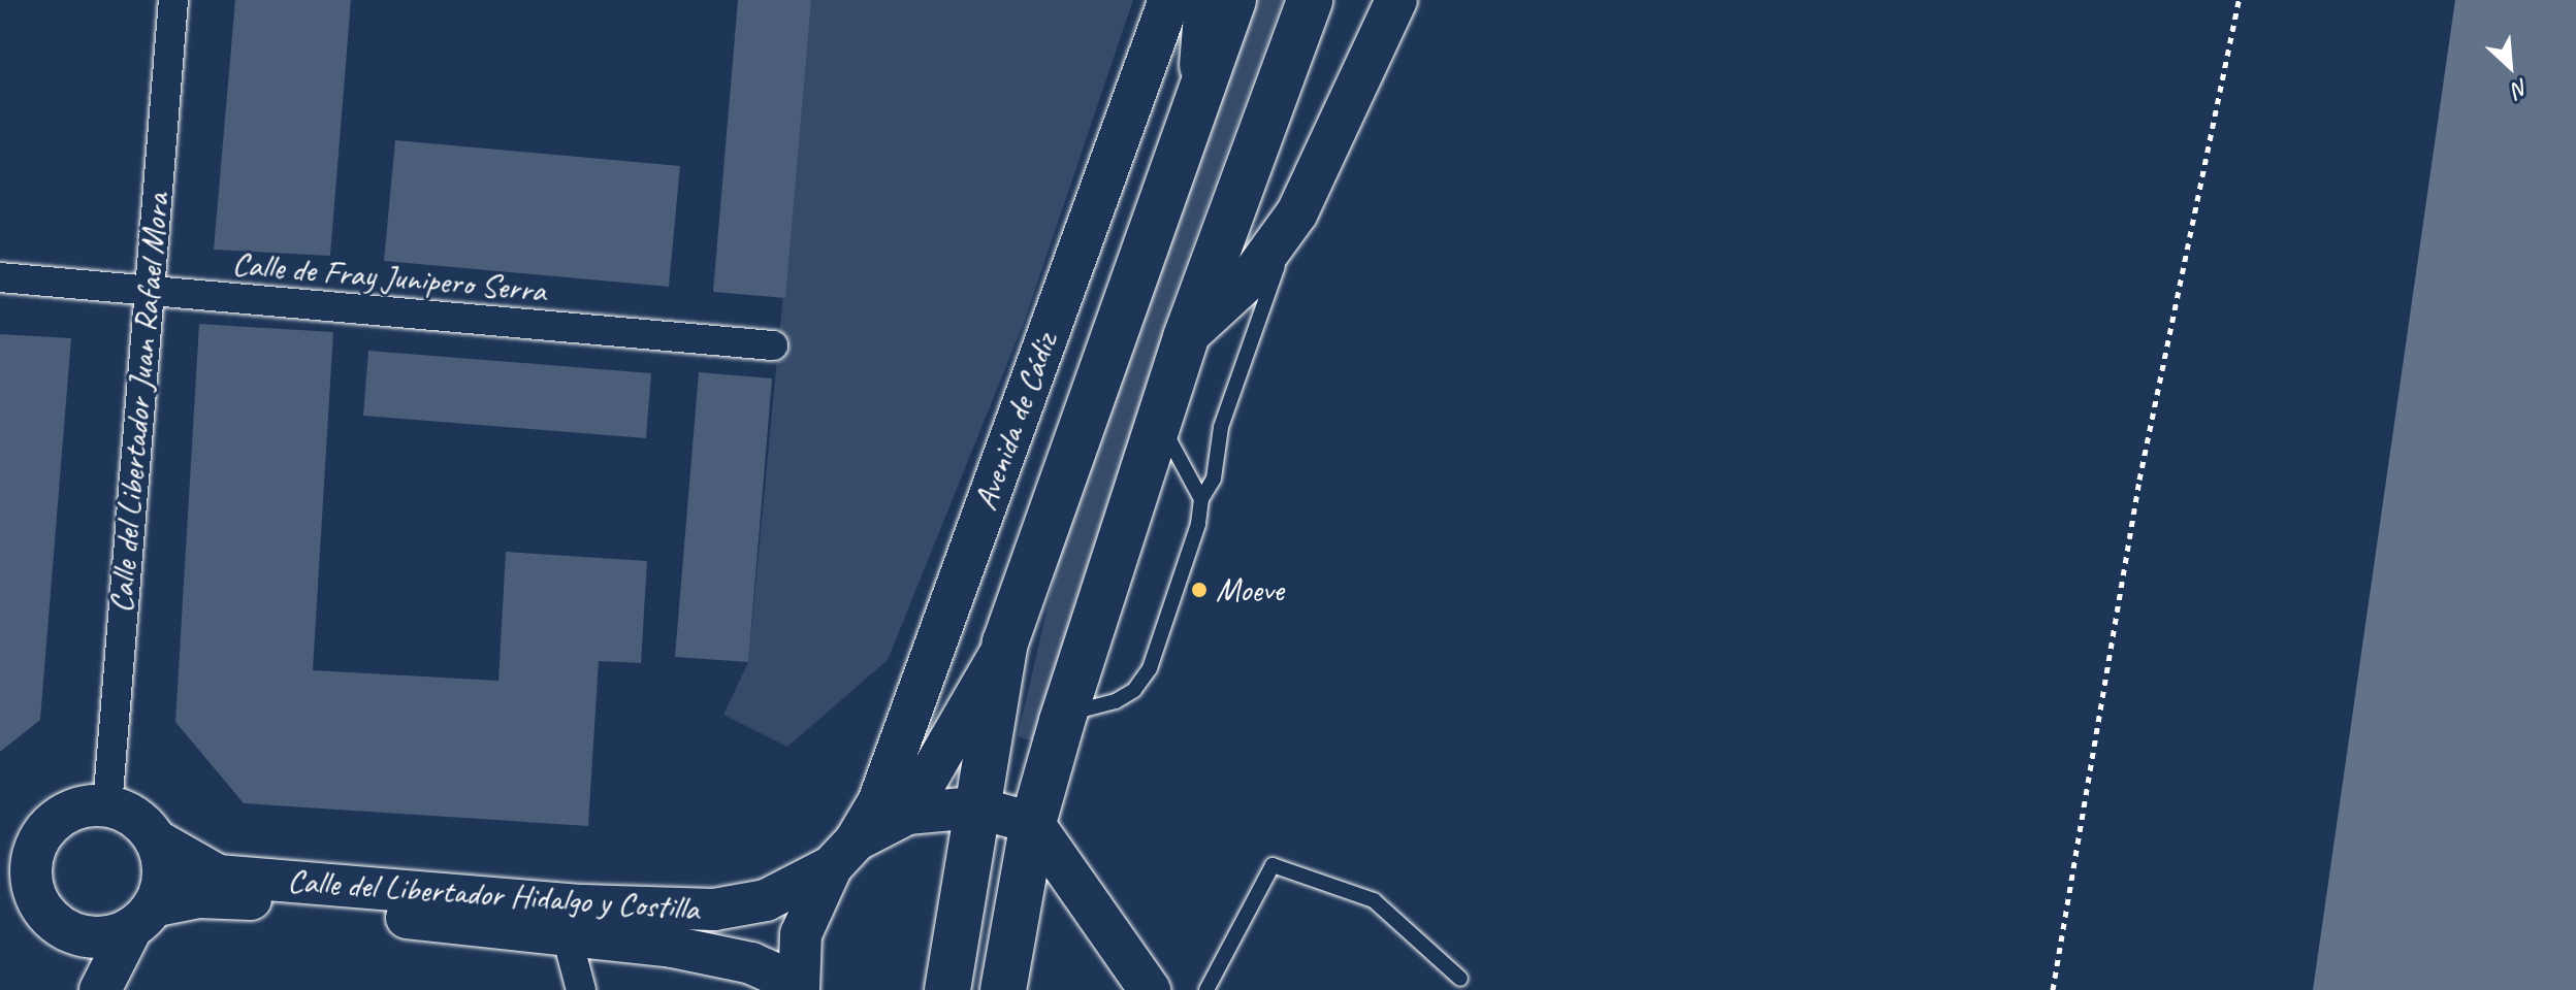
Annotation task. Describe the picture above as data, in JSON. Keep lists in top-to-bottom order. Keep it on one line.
{"streets":{"main road":["Avenida de Cádiz"],"street":["Calle de Fray Junipero Serra","Calle del Libertador Juan Rafael Mora","Calle del Libertador Hidalgo y Costilla"]},"crossings":[["Calle de Fray Junipero Serra","Calle del Libertador Juan Rafael Mora"],["Calle del Libertador Juan Rafael Mora","Calle del Libertador Hidalgo y Costilla"],["Avenida de Cádiz","Calle del Libertador Hidalgo y Costilla"]],"places":["Moeve"],"north":"bottom right"}
